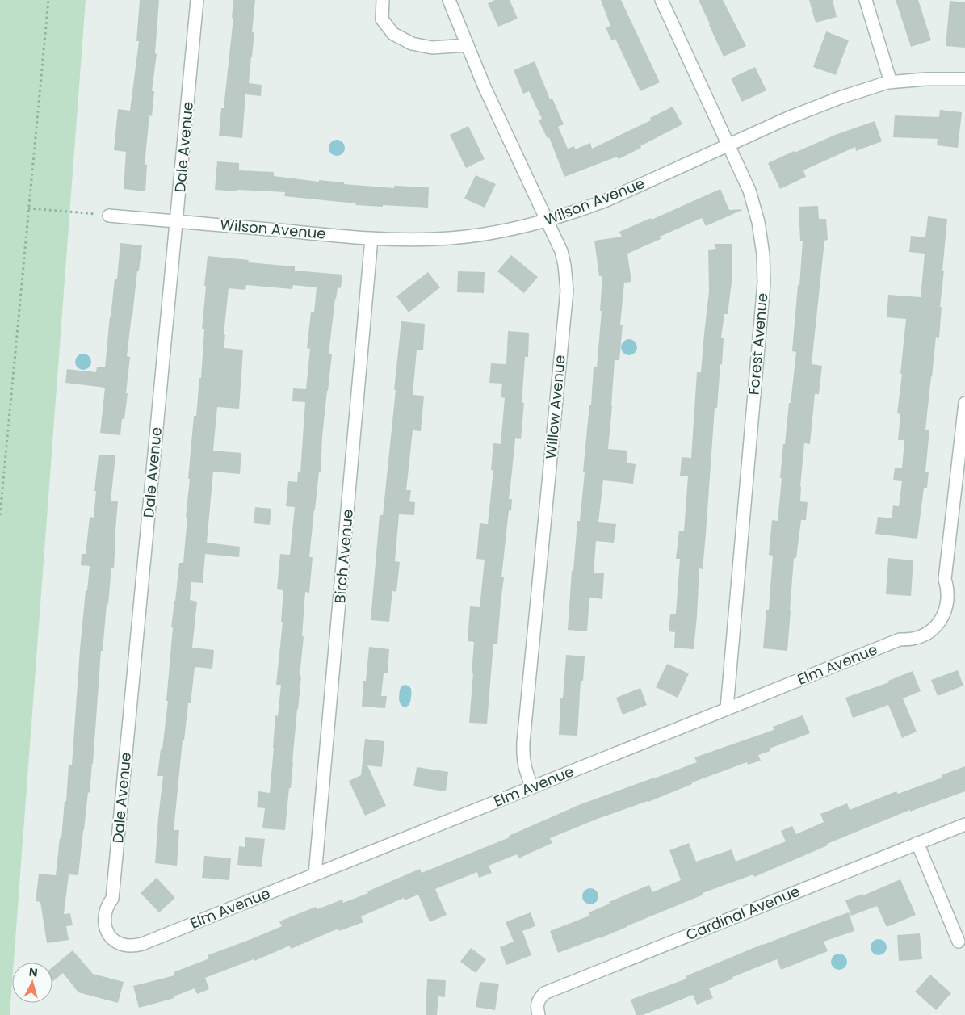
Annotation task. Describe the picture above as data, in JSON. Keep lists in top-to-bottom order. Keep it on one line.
{"streets":{"street":["Dale Avenue","Wilson Avenue","Forest Avenue","Willow Avenue","Birch Avenue","Elm Avenue","Cardinal Avenue"]},"crossings":[["Dale Avenue","Wilson Avenue"],["Dale Avenue","Elm Avenue"],["Wilson Avenue","Forest Avenue"],["Wilson Avenue","Willow Avenue"],["Wilson Avenue","Birch Avenue"],["Forest Avenue","Elm Avenue"],["Willow Avenue","Elm Avenue"],["Birch Avenue","Elm Avenue"]],"north":"top"}
